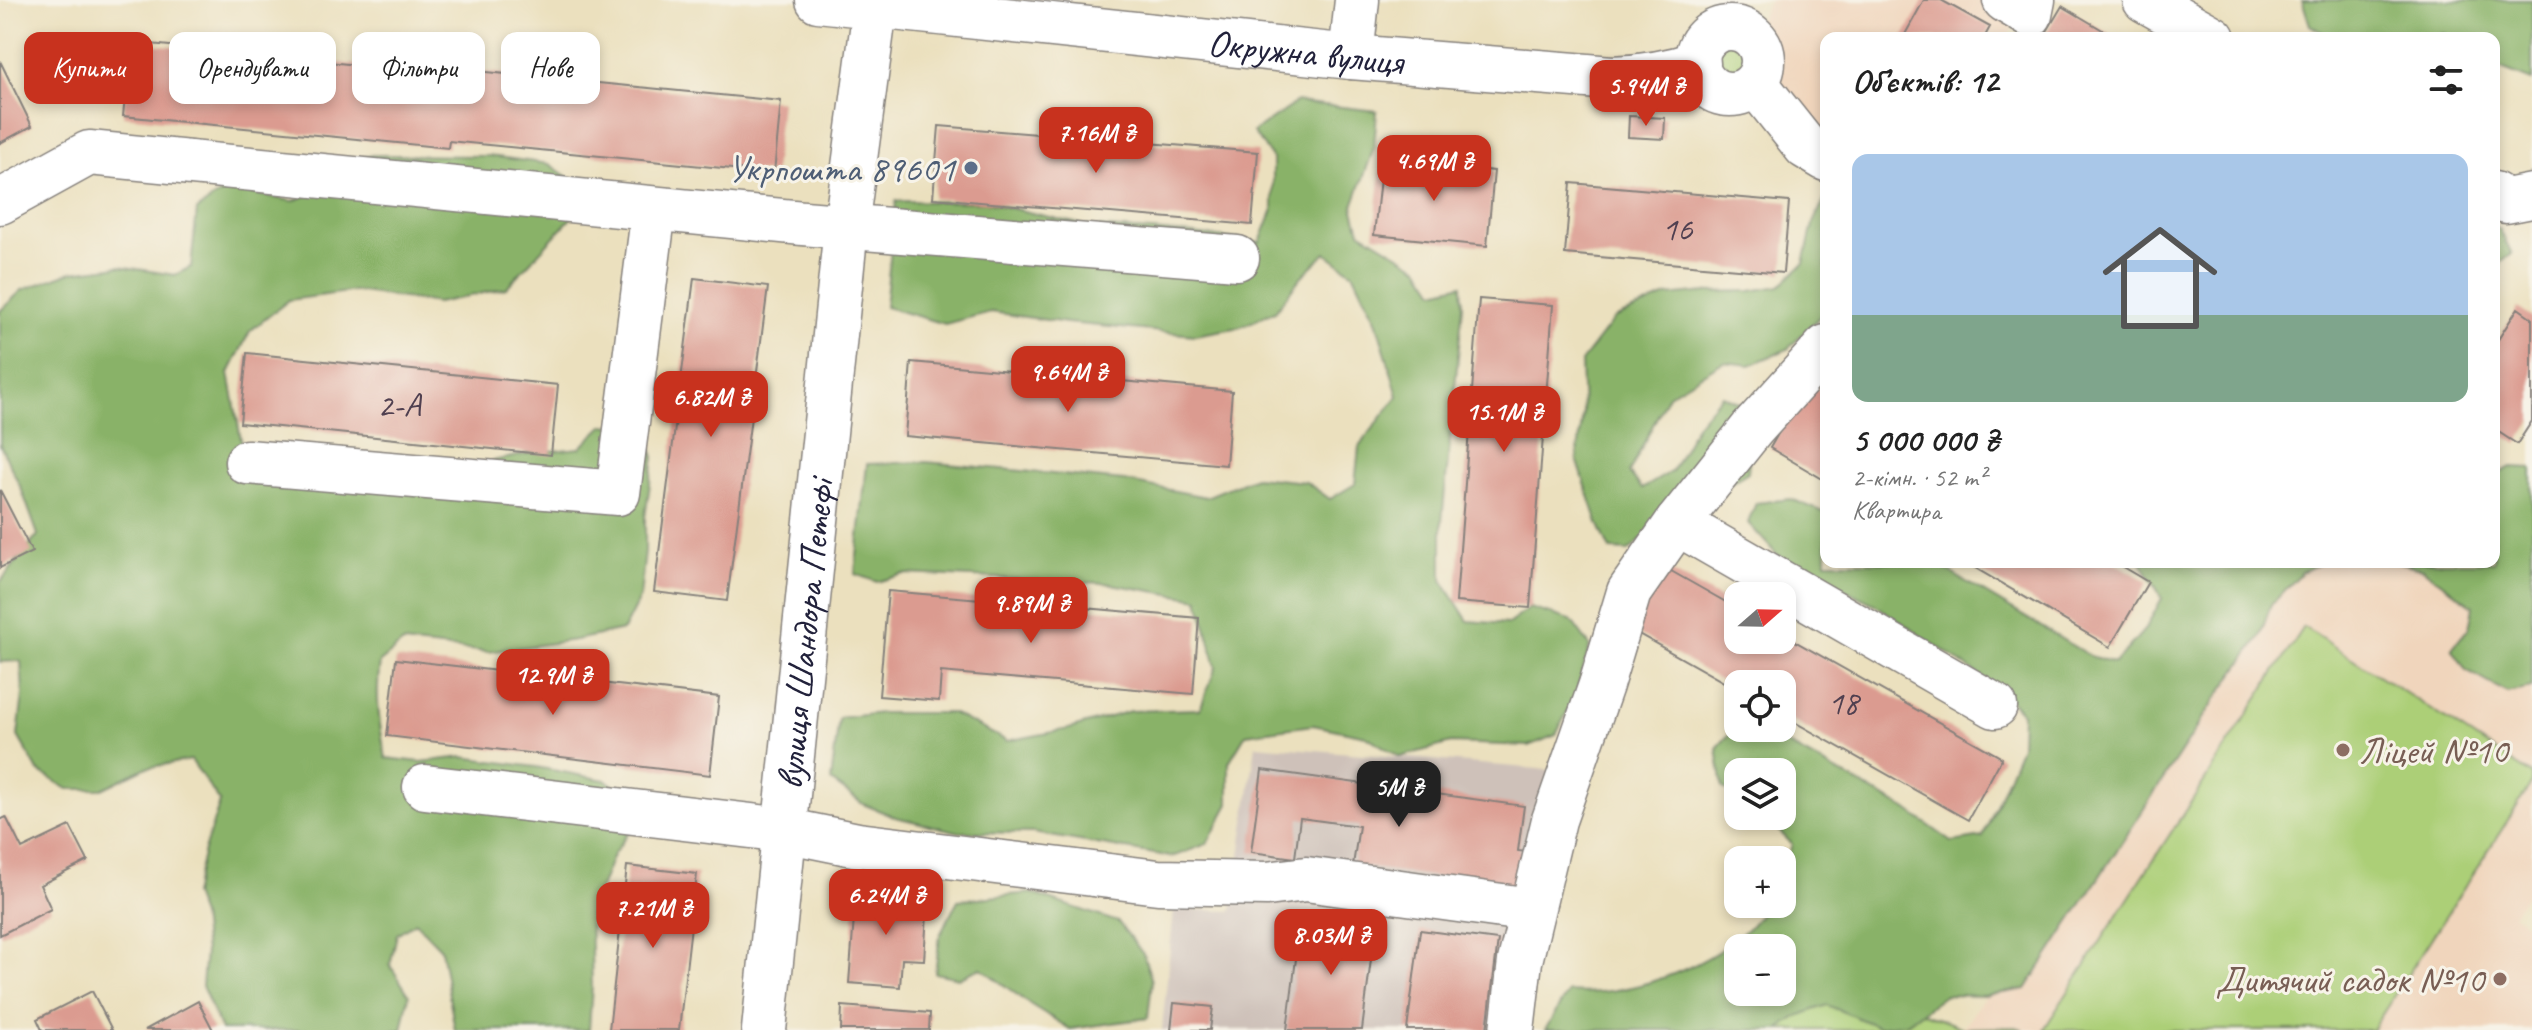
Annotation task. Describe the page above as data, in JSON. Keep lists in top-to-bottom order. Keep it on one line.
{"streets":{"street":["Окружна вулиця","вулиця Шандора Петефі"]},"crossings":[["Окружна вулиця","вулиця Шандора Петефі"]],"places":["Укрпошта 89601","Ліцей №10","Дитячий садок №10"],"house_numbers":["16","2-А","18"],"north":"right","page":{"chip":["Купити","Орендувати","Фільтри","Нове"],"heading":"Об’єктів: 12","price":["5.94M ₴","7.16M ₴","4.69M ₴","9.64M ₴","6.82M ₴","15.1M ₴","9.89M ₴","12.9M ₴","5M ₴","6.24M ₴","7.21M ₴","8.03M ₴"],"list":[{"name":"5 000 000 ₴","note":"2-кімн. · 52 m² · Квартира"}],"map_buttons":["+","−"]}}
